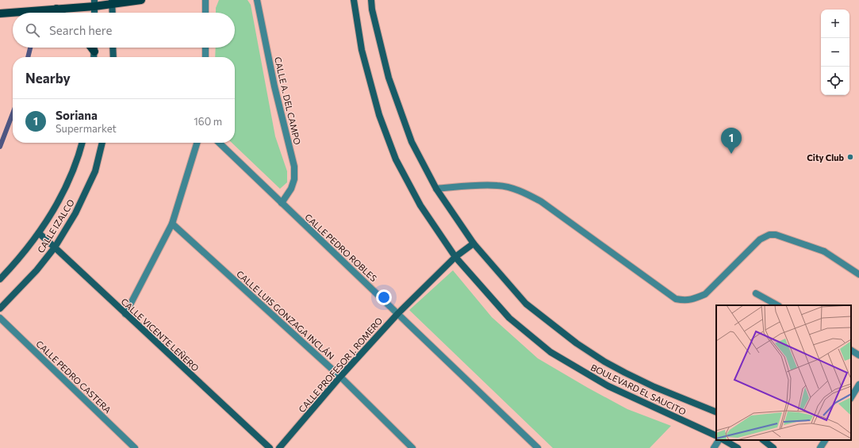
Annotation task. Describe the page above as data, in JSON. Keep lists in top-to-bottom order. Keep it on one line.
{"streets":{"street":["CALLE A. DEL CAMPO","CALLE IZALCO","CALLE PEDRO ROBLES","CALLE LUIS GONZAGA INCLÁN","CALLE VICENTE LEÑERO","CALLE PROFESOR J. ROMERO","CALLE PEDRO CASTERA","BOULEVARD EL SAUCITO"]},"crossings":[["CALLE A. DEL CAMPO","CALLE PEDRO ROBLES"],["CALLE IZALCO","CALLE VICENTE LEÑERO"],["CALLE PEDRO ROBLES","CALLE PROFESOR J. ROMERO"],["CALLE LUIS GONZAGA INCLÁN","CALLE PROFESOR J. ROMERO"],["CALLE PROFESOR J. ROMERO","BOULEVARD EL SAUCITO"]],"places":["City Club"],"page":{"map_buttons":["+","−"],"search":"Search here","heading":"Nearby","list":[{"mark":"1","name":"Soriana","note":"Supermarket","value":"160 m"}],"pins":"1"}}
